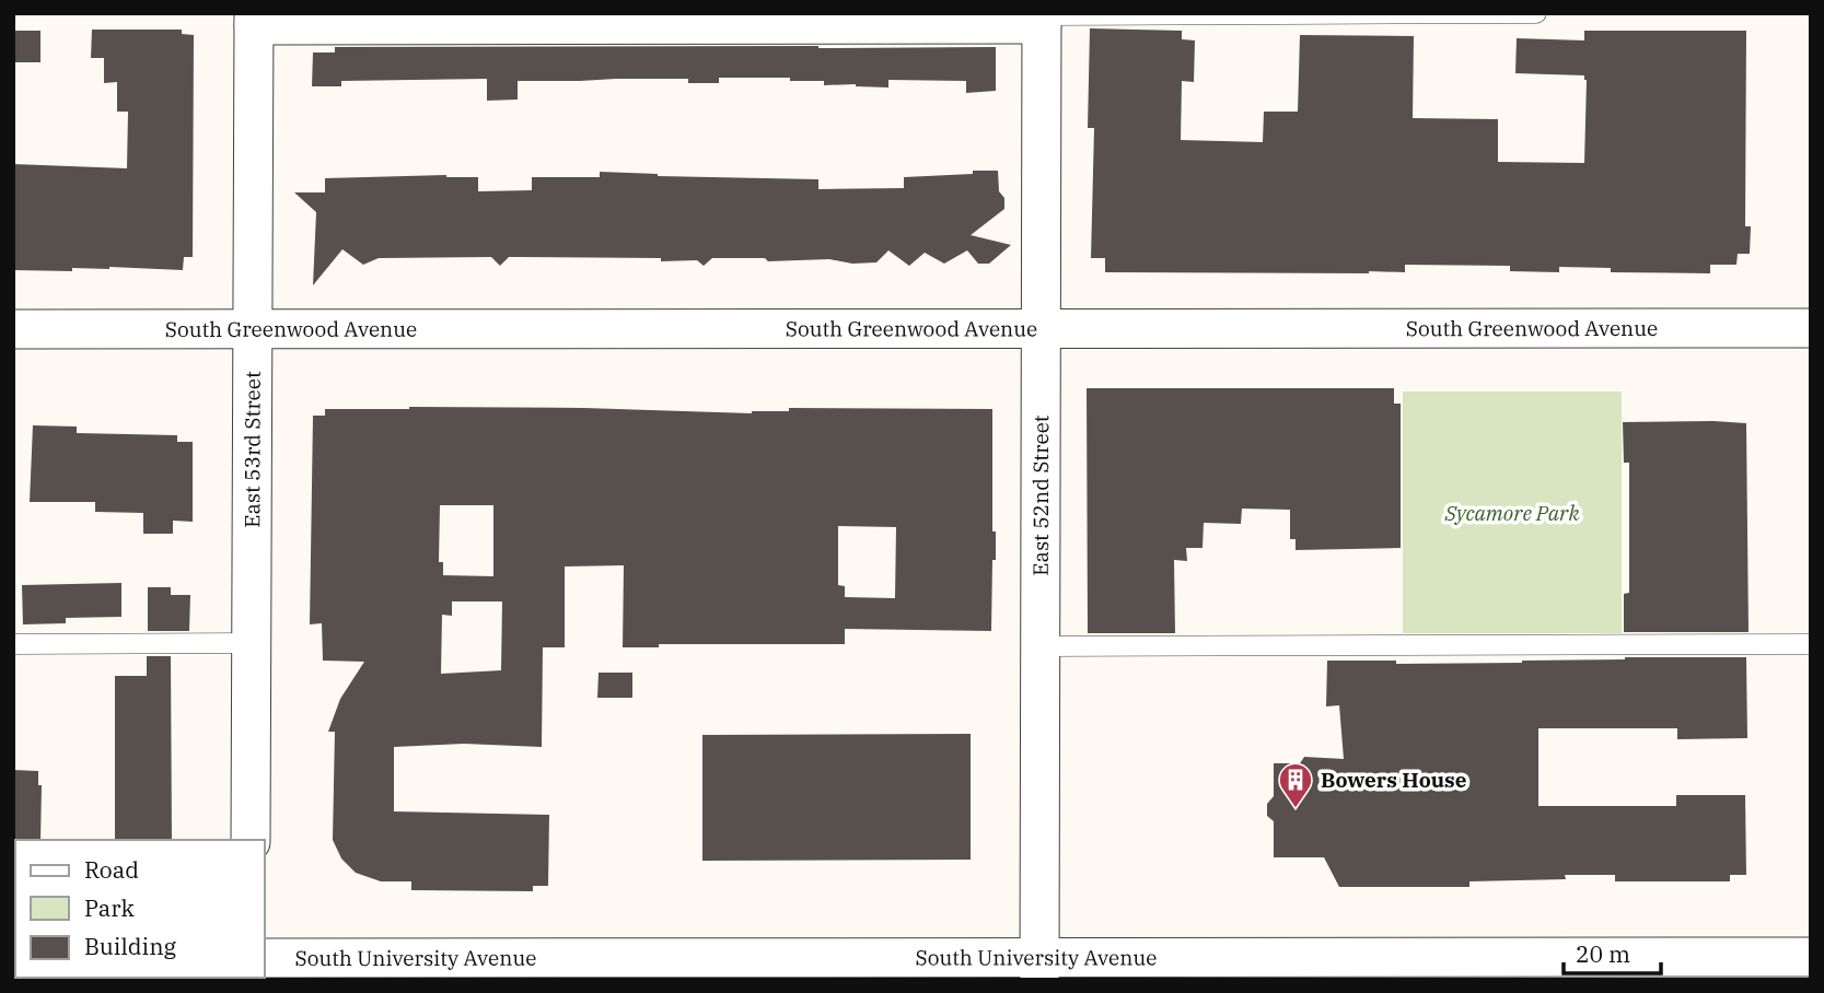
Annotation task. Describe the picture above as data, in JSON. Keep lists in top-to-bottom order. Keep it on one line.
{"streets":{"street":["South Greenwood Avenue","East 53rd Street","East 52nd Street","South University Avenue"]},"crossings":[["South Greenwood Avenue","East 53rd Street"],["South Greenwood Avenue","East 52nd Street"],["East 52nd Street","South University Avenue"]],"parks":["Sycamore Park"],"places":{"building":["Bowers House"]},"legend":["Road","Park","Building"],"scale_bar":"20 m"}
